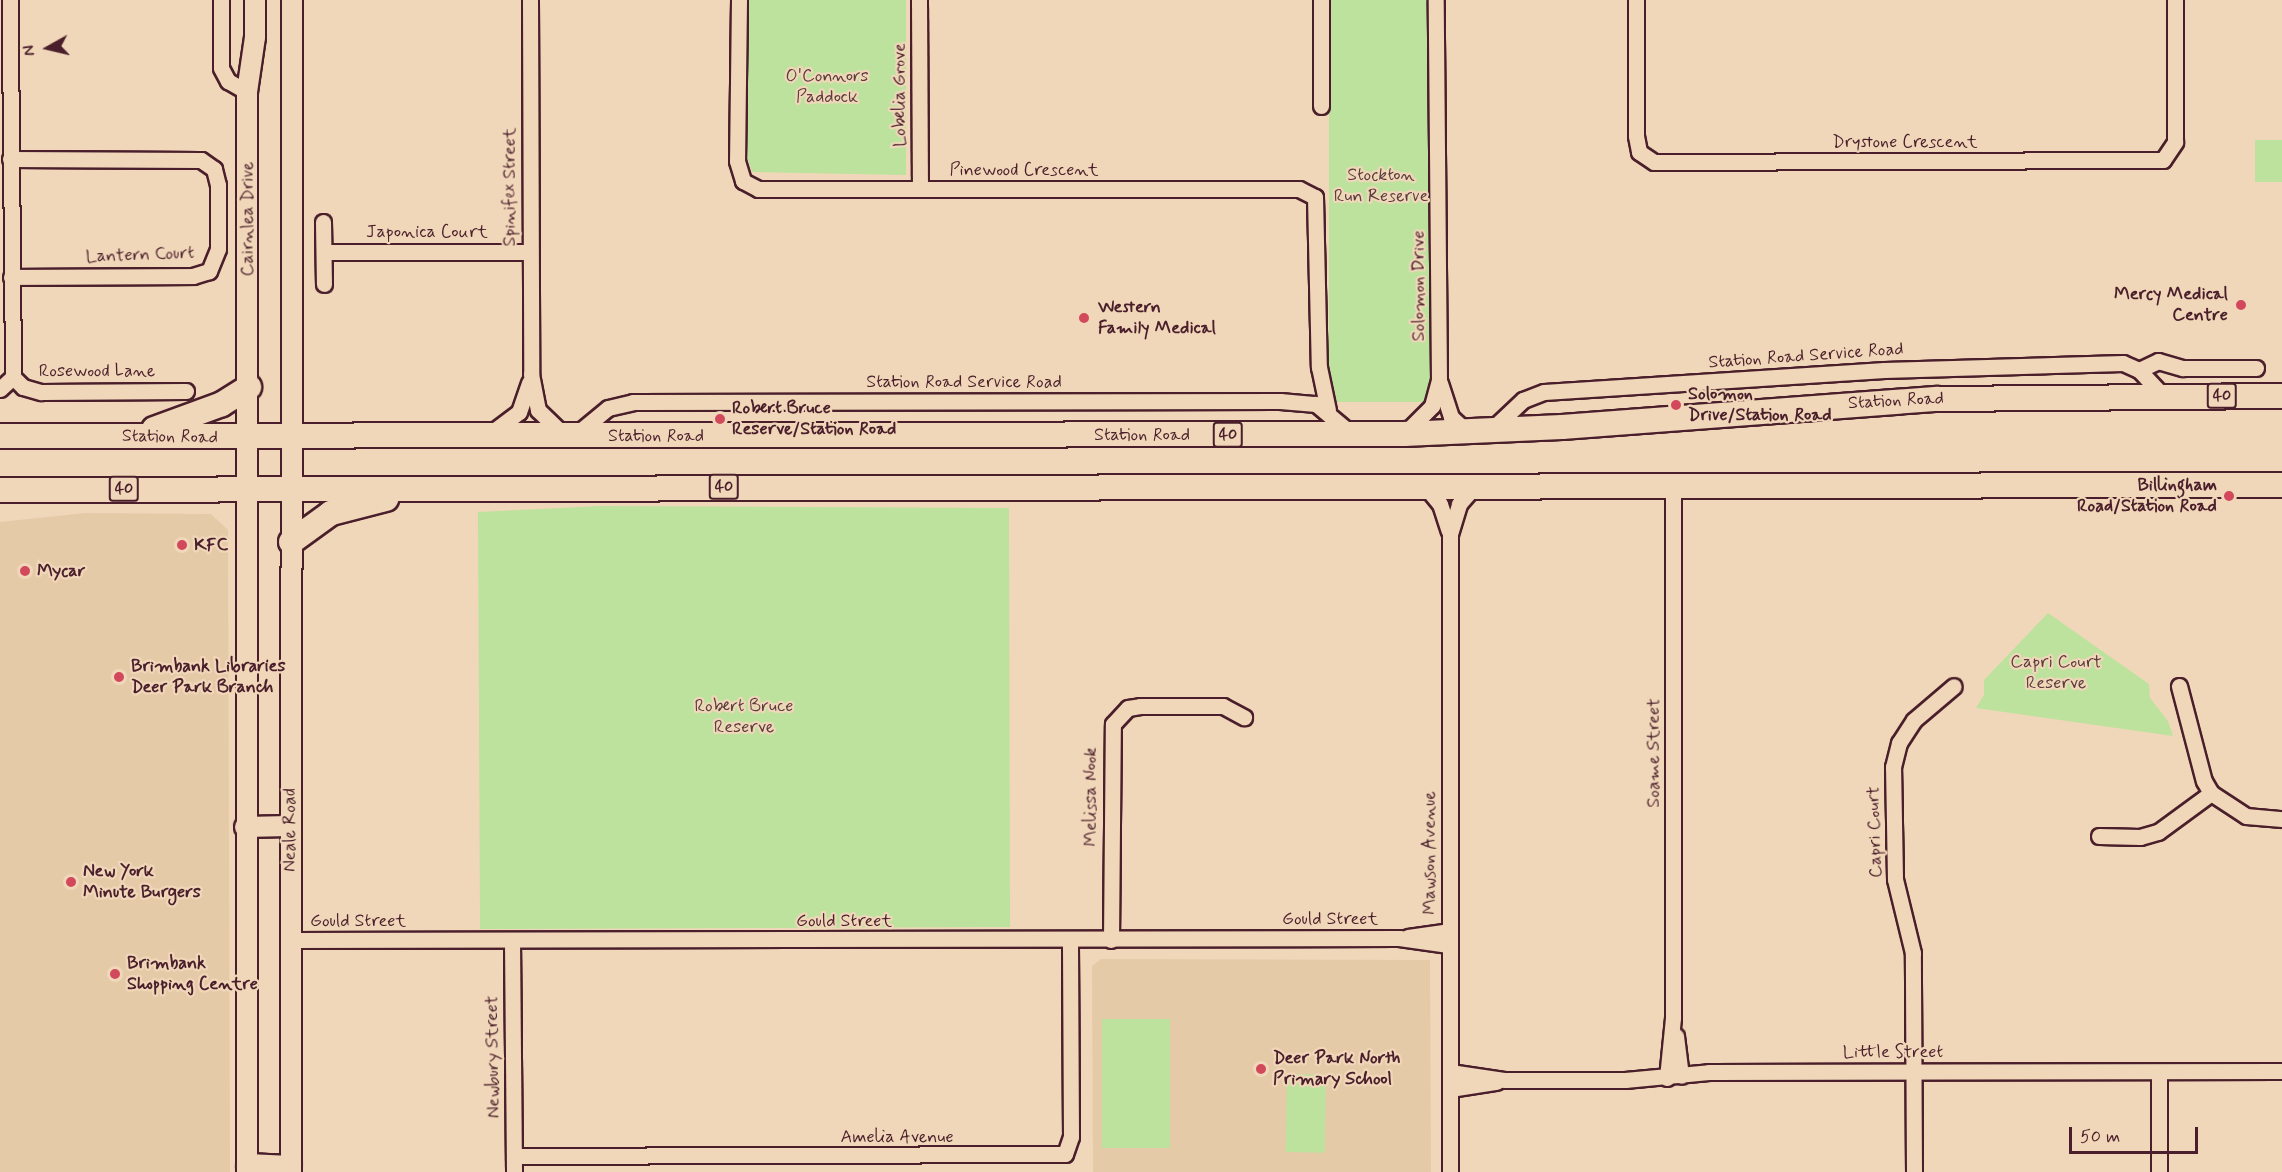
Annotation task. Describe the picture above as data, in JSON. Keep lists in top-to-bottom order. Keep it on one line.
{"streets":{"main road":["40","Station Road"],"street":["Lobelia Grove","Drystone Crescent","Pinewood Crescent","Spinifex Street","Cairnlea Drive","Japonica Court","Lantern Court","Solomon Drive","Station Road Service Road","Rosewood Lane","Soame Street","Melissa Nook","Neale Road","Capri Court","Mawson Avenue","Gould Street","Little Street","Newbury Street","Amelia Avenue"]},"crossings":[["Lobelia Grove","Pinewood Crescent"],["Pinewood Crescent","Station Road Service Road"],["Spinifex Street","Japonica Court"],["Spinifex Street","Station Road Service Road"],["Spinifex Street","Station Road"],["Cairnlea Drive","40"],["Cairnlea Drive","Station Road"],["Solomon Drive","Station Road Service Road"],["Solomon Drive","Station Road"],["Station Road Service Road","Station Road"],["40","Soame Street"],["40","Neale Road"],["40","Mawson Avenue"],["Station Road","Neale Road"],["Soame Street","Little Street"],["Melissa Nook","Gould Street"],["Neale Road","Gould Street"],["Capri Court","Little Street"],["Mawson Avenue","Gould Street"],["Mawson Avenue","Little Street"],["Gould Street","Newbury Street"],["Gould Street","Amelia Avenue"],["Newbury Street","Amelia Avenue"]],"parks":["O'Connors Paddock","Stockton Run Reserve","Capri Court Reserve","Robert Bruce Reserve"],"places":["Mercy Medical Centre","Western Family Medical","Solomon Drive/Station Road","Robert Bruce Reserve/Station Road","Billingham Road/Station Road","KFC","Mycar","Brimbank Libraries Deer Park Branch","New York Minute Burgers","Brimbank Shopping Centre","Deer Park North Primary School"],"scale_bar":"50 m","north":"left"}
